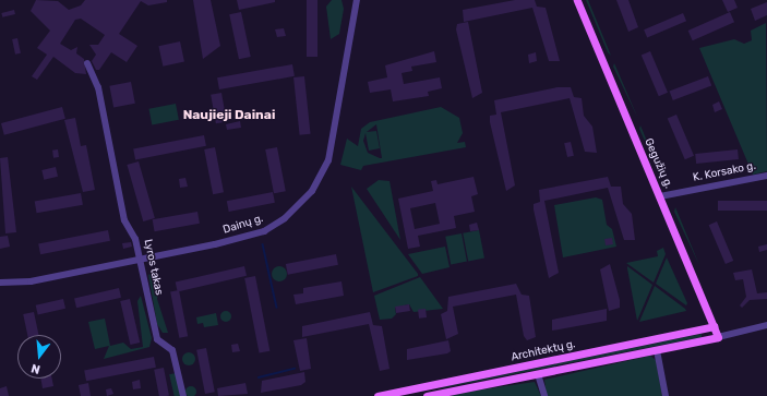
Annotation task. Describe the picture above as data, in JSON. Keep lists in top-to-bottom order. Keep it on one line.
{"streets":{"main road":["Gegužių g.","Architektų g."],"street":["K. Korsako g.","Dainų g.","Lyros takas"]},"crossings":[["Gegužių g.","K. Korsako g."],["Gegužių g.","Architektų g."],["Dainų g.","Lyros takas"]],"districts":["Naujieji Dainai"],"north":"bottom"}
